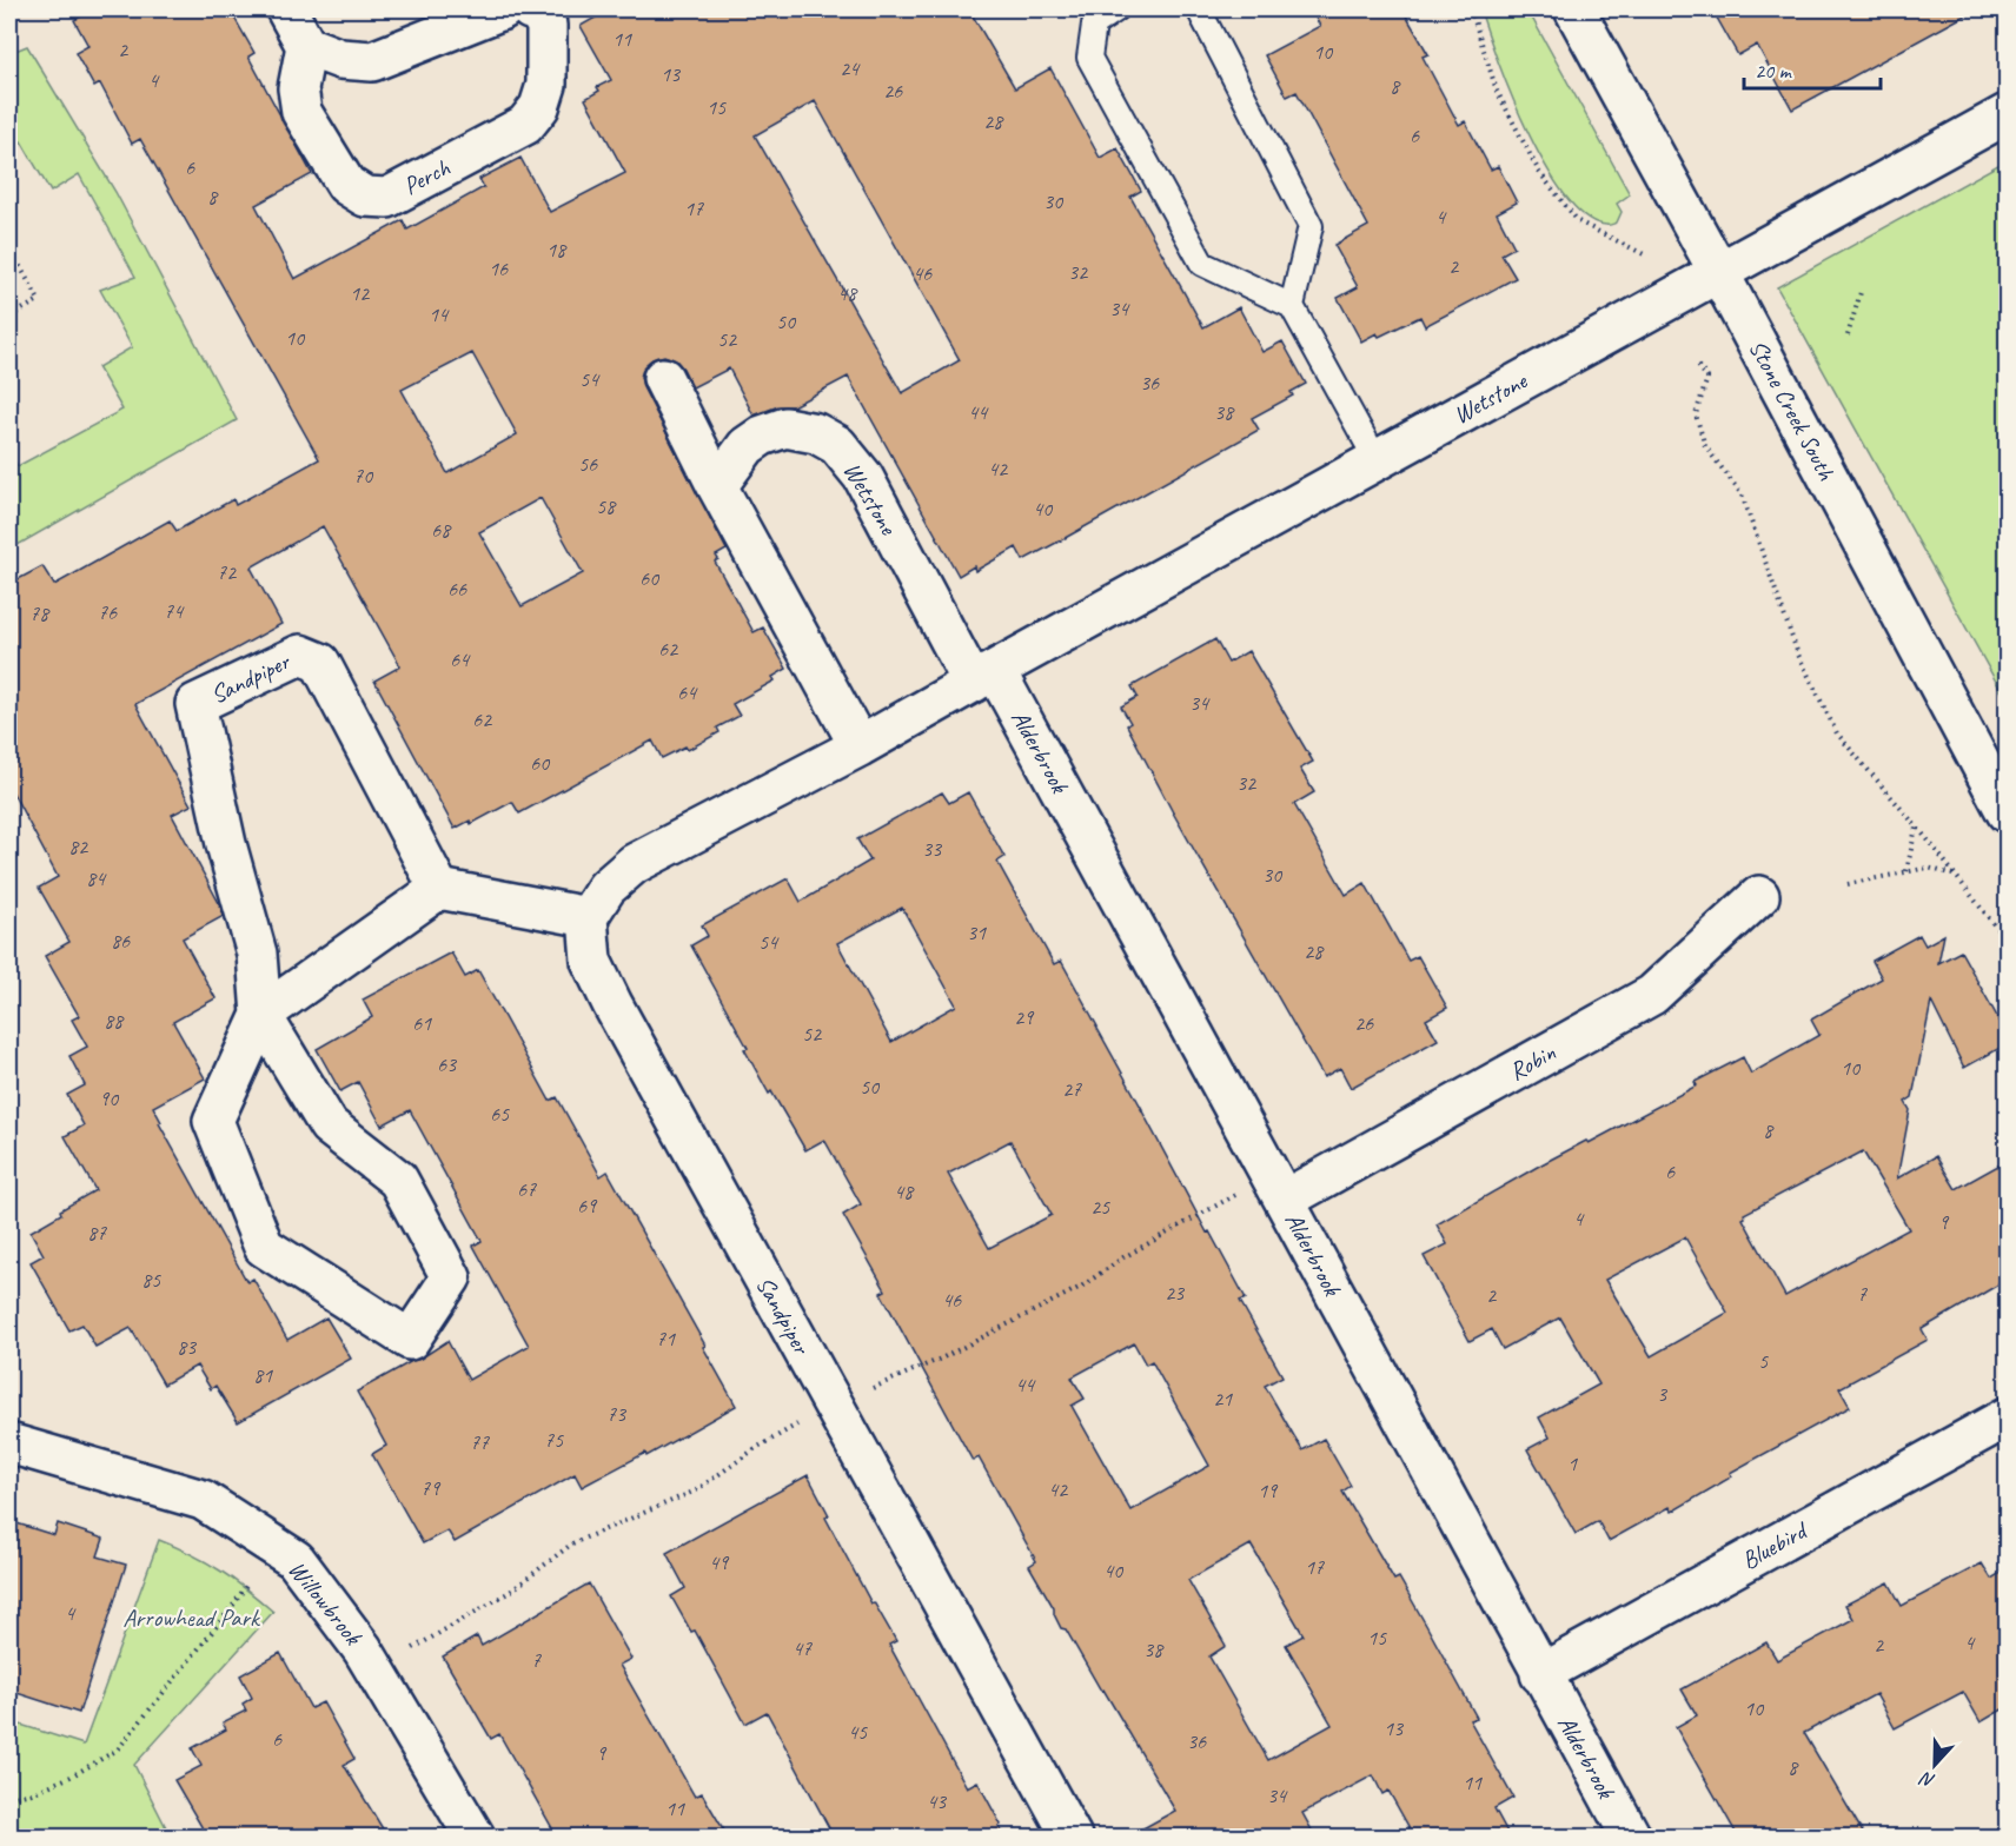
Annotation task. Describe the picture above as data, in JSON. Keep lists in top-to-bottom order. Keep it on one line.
{"streets":{"street":["Perch","Wetstone","Stone Creek South","Sandpiper","Alderbrook","Robin","Bluebird","Willowbrook"]},"crossings":[["Wetstone","Stone Creek South"],["Wetstone","Sandpiper"],["Wetstone","Alderbrook"],["Alderbrook","Robin"],["Alderbrook","Bluebird"]],"parks":["Arrowhead Park"],"house_numbers":["11","2","10","24","13","4","8","26","15","28","6","6","8","30","17","4","18","2","16","32","46","12","48","34","14","50","10","52","54","36","44","38","56","42","70","58","40","68","72","60","66","74","76","78","62","64","64","34","62","60","32","82","33","30","84","31","86","54","28","29","88","61","26","52","63","10","50","27","90","65","8","6","67","48","69","25","4","9","87","85","23","7","2","46","71","83","5","81","44","3","21","73","75","77","1","79","42","19","49","17","40","4","15","4","2","47","38","7","10","13","45","6","36","9","8","11","34","43","11"],"scale_bar":"20 m","north":"bottom"}
